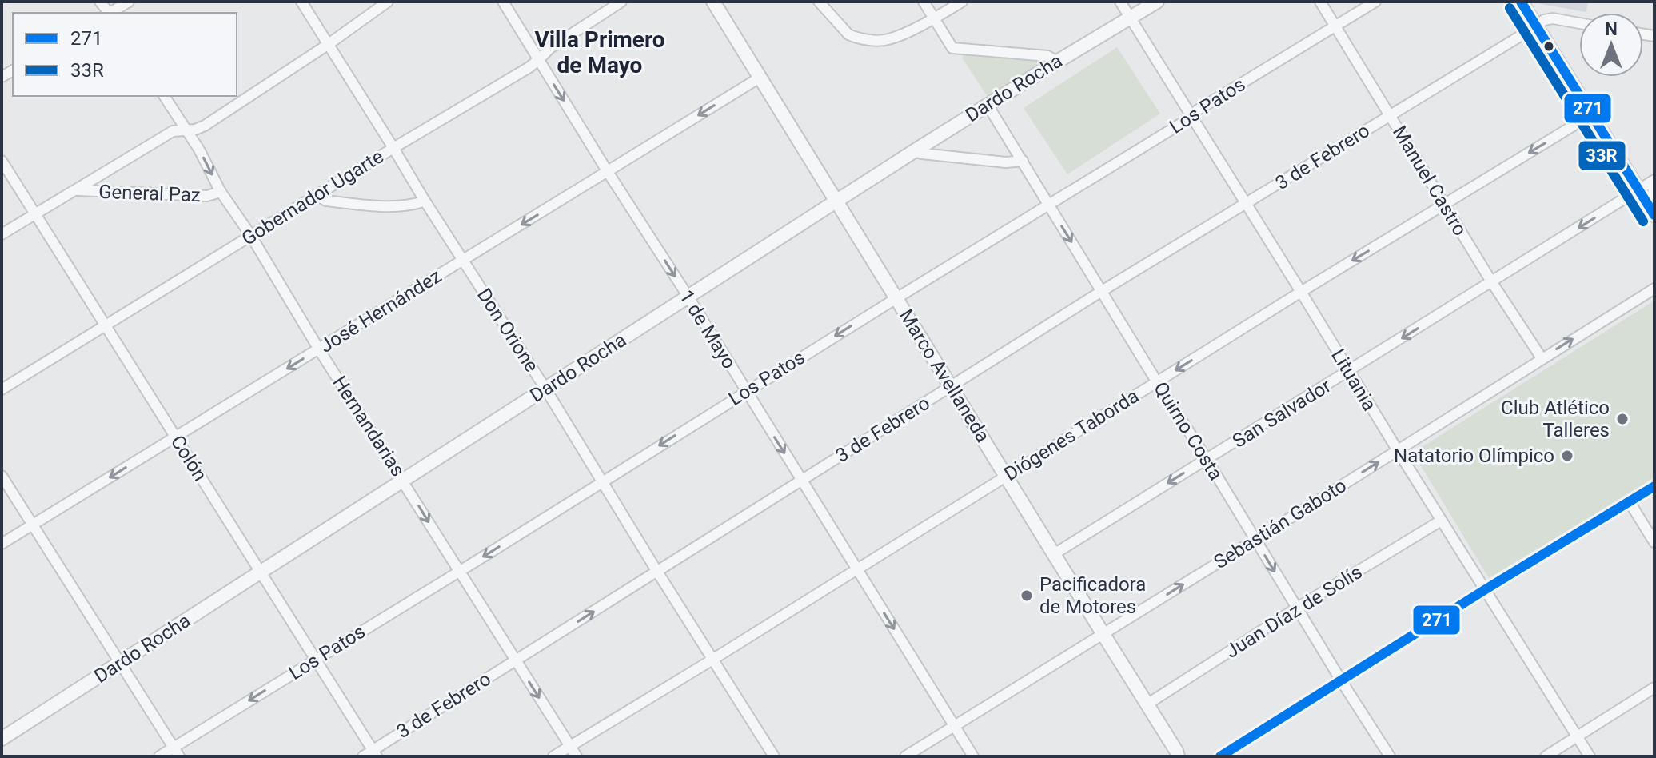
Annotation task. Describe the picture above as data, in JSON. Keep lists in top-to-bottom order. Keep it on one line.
{"streets":{"street":["Dardo Rocha","Los Patos","3 de Febrero","Manuel Castro","General Paz","Gobernador Ugarte","José Hernández","1 de Mayo","Don Orione","Marco Avellaneda","Lituania","San Salvador","Hernandarias","Quirno Costa","Diógenes Taborda","Colón","Sebastián Gaboto","Juan Díaz de Solís"]},"crossings":[["Dardo Rocha","1 de Mayo"],["Dardo Rocha","Don Orione"],["Dardo Rocha","Marco Avellaneda"],["Dardo Rocha","Lituania"],["Dardo Rocha","Hernandarias"],["Dardo Rocha","Quirno Costa"],["Dardo Rocha","Colón"],["Los Patos","Manuel Castro"],["Los Patos","1 de Mayo"],["Los Patos","Don Orione"],["Los Patos","Marco Avellaneda"],["Los Patos","Lituania"],["Los Patos","Hernandarias"],["Los Patos","Quirno Costa"],["Los Patos","Colón"],["3 de Febrero","Manuel Castro"],["3 de Febrero","1 de Mayo"],["3 de Febrero","Don Orione"],["3 de Febrero","Marco Avellaneda"],["3 de Febrero","Lituania"],["3 de Febrero","Hernandarias"],["3 de Febrero","Quirno Costa"],["3 de Febrero","Colón"],["Manuel Castro","San Salvador"],["Manuel Castro","Diógenes Taborda"],["Manuel Castro","Sebastián Gaboto"],["General Paz","Hernandarias"],["Gobernador Ugarte","1 de Mayo"],["Gobernador Ugarte","Don Orione"],["Gobernador Ugarte","Hernandarias"],["Gobernador Ugarte","Colón"],["José Hernández","1 de Mayo"],["José Hernández","Don Orione"],["José Hernández","Marco Avellaneda"],["José Hernández","Hernandarias"],["José Hernández","Colón"],["1 de Mayo","Diógenes Taborda"],["1 de Mayo","Sebastián Gaboto"],["Don Orione","Diógenes Taborda"],["Marco Avellaneda","San Salvador"],["Marco Avellaneda","Diógenes Taborda"],["Marco Avellaneda","Sebastián Gaboto"],["Marco Avellaneda","Juan Díaz de Solís"],["Lituania","San Salvador"],["Lituania","Diógenes Taborda"],["Lituania","Sebastián Gaboto"],["Lituania","Juan Díaz de Solís"],["San Salvador","Quirno Costa"],["Hernandarias","Diógenes Taborda"],["Quirno Costa","Diógenes Taborda"],["Quirno Costa","Sebastián Gaboto"],["Quirno Costa","Juan Díaz de Solís"]],"one_way":["Los Patos","José Hernández","1 de Mayo","San Salvador","Hernandarias","Diógenes Taborda","Sebastián Gaboto"],"districts":["Villa Primero de Mayo"],"places":["Club Atlético Talleres","Natatorio Olímpico","Pacificadora de Motores"],"lines":["transit line 271","transit line 33R"],"legend":["271","33R"],"north":"top"}
